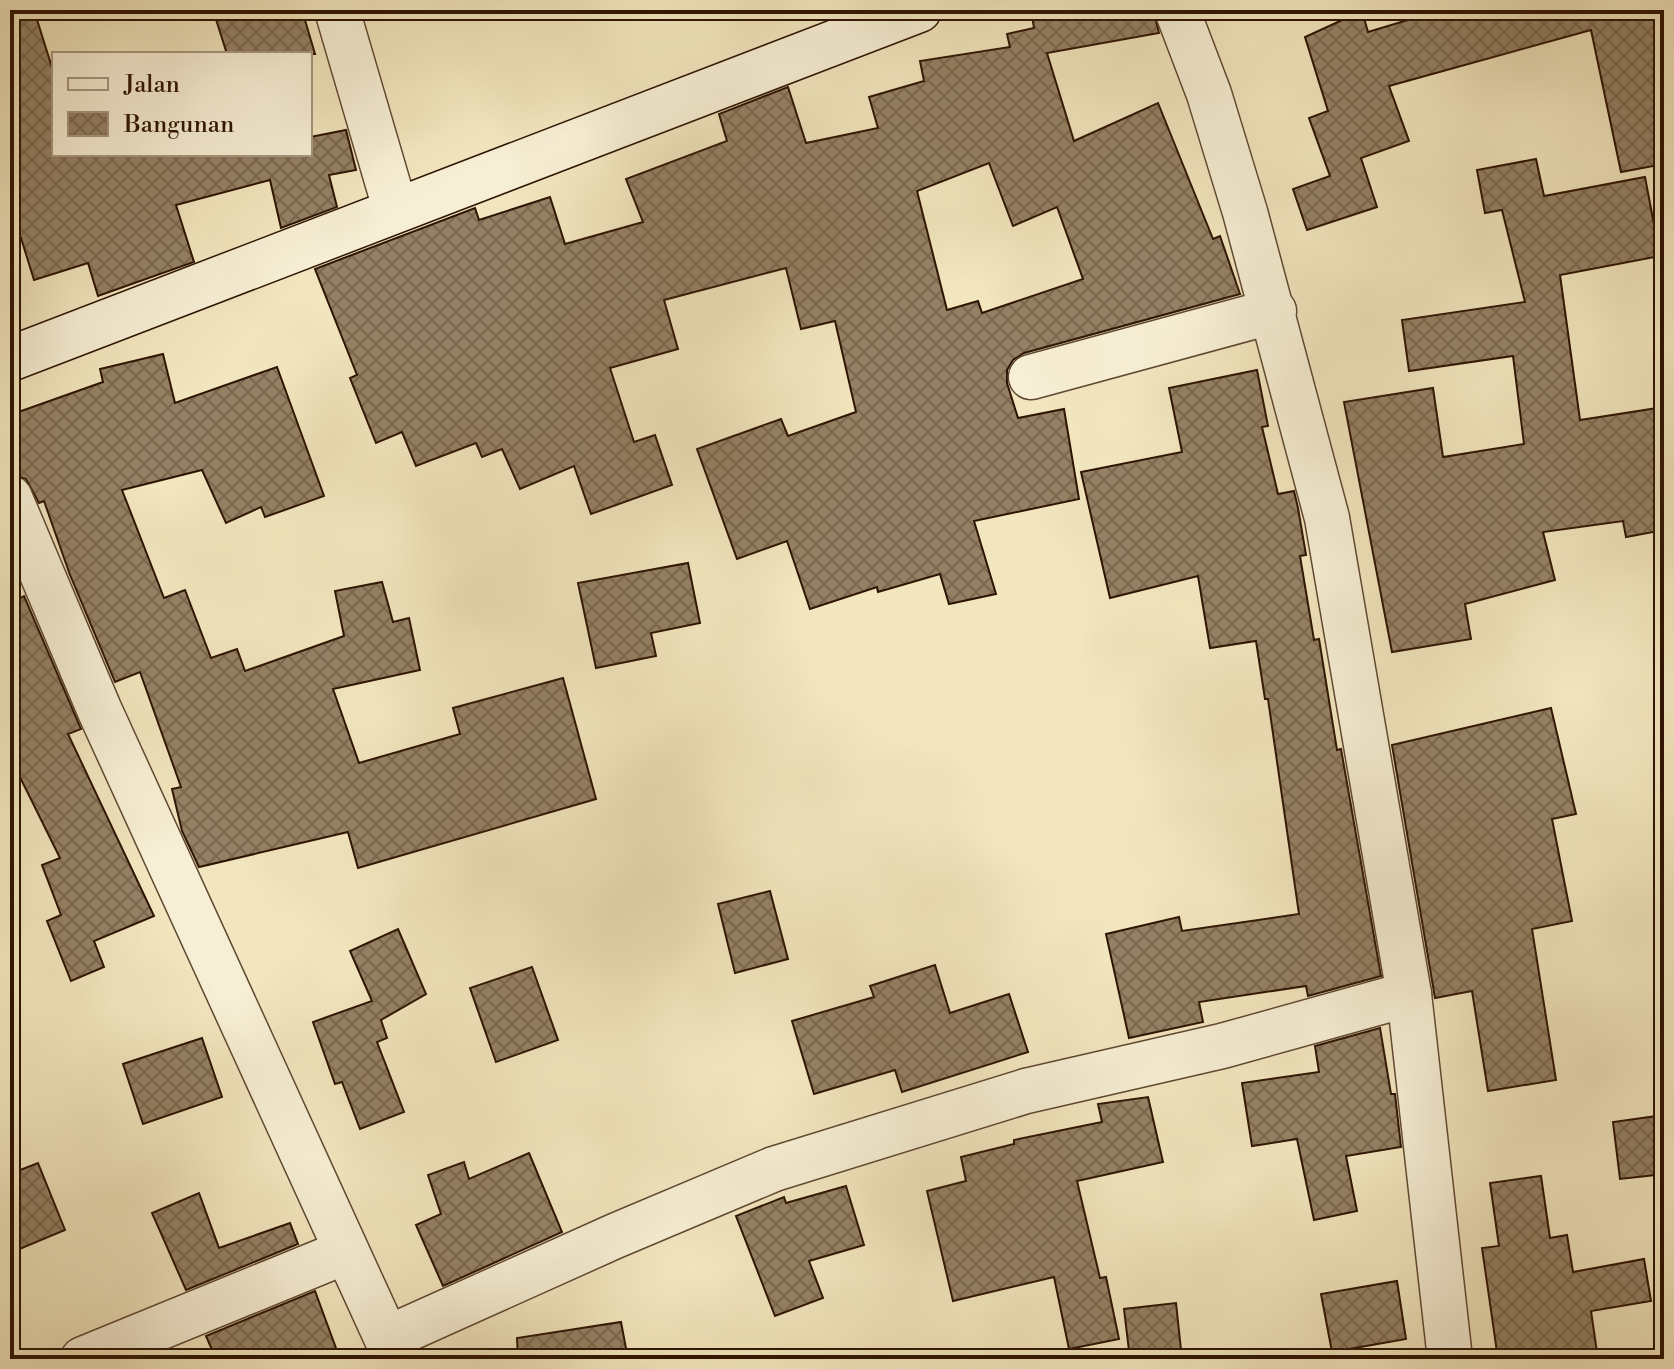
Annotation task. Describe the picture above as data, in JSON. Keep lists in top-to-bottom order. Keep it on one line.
{"legend":["Jalan","Bangunan"]}
